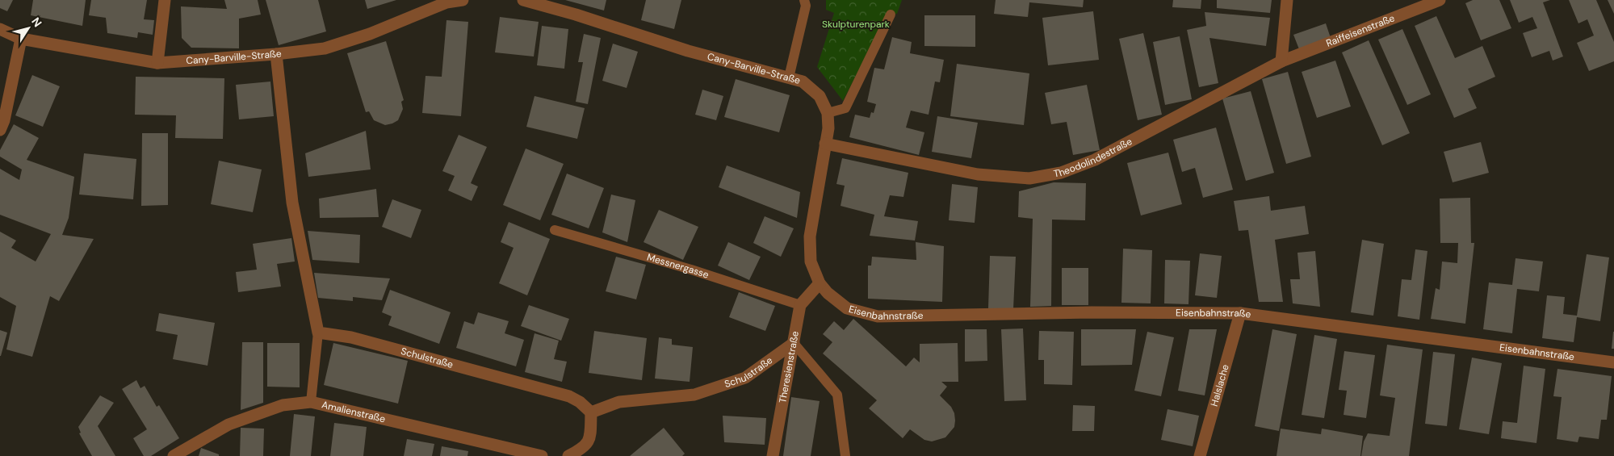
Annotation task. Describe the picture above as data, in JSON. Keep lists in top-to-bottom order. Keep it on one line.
{"streets":{"street":["Raiffeisenstraße","Cany-Barville-Straße","Theodolindestraße","Eisenbahnstraße","Schulstraße","Theresienstraße","Halslache","Amalienstraße"],"lane":["Messnergasse"]},"crossings":[["Raiffeisenstraße","Theodolindestraße"],["Cany-Barville-Straße","Theodolindestraße"],["Cany-Barville-Straße","Eisenbahnstraße"],["Messnergasse","Theresienstraße"],["Eisenbahnstraße","Halslache"],["Schulstraße","Theresienstraße"]],"parks":["Skulpturenpark"],"north":"top right"}
